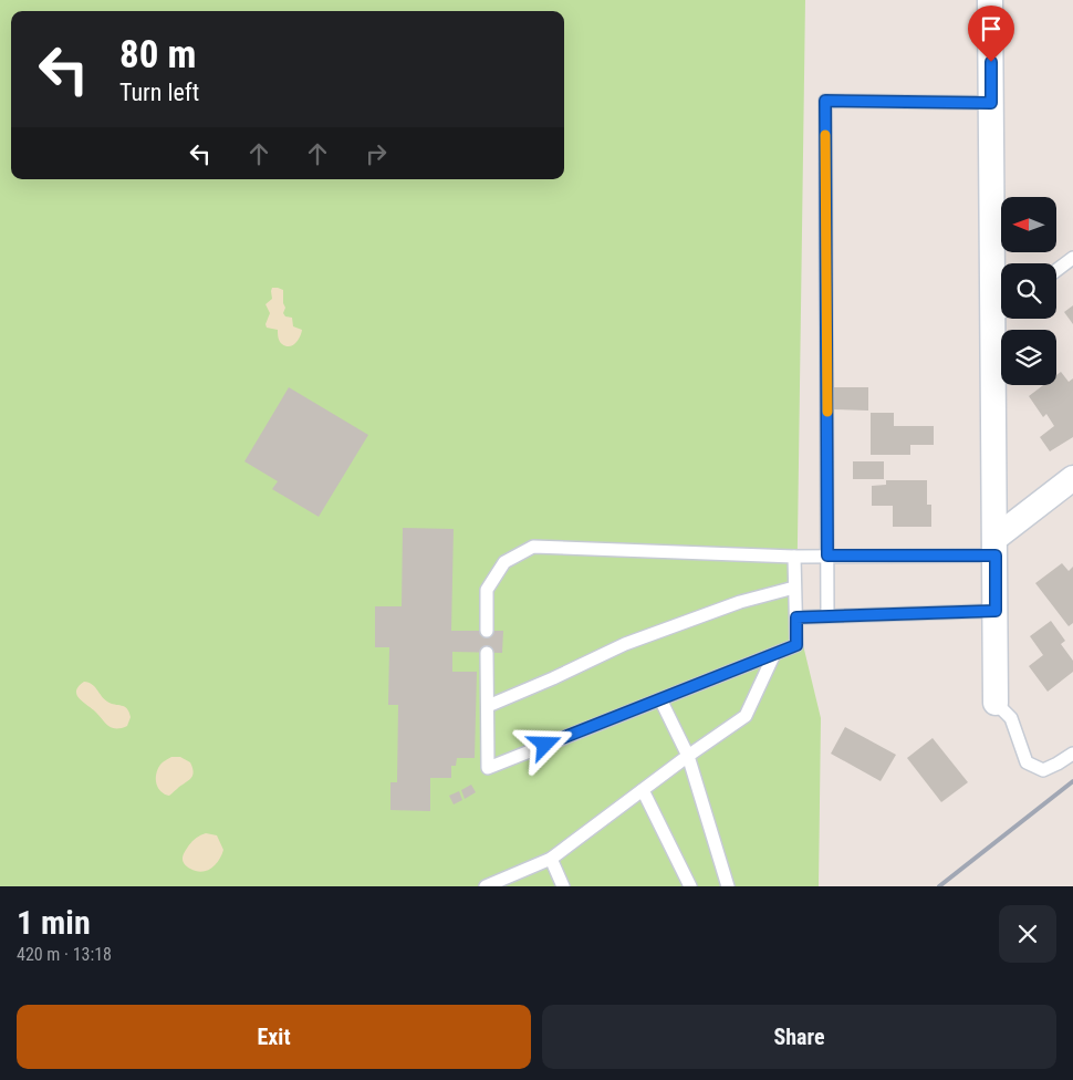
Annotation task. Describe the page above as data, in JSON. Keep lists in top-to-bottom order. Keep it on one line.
{"north":"left","page":{"turn":["80 m","Turn left"],"heading":["1 min","420 m · 13:18"],"buttons":["Exit","Share"]}}
